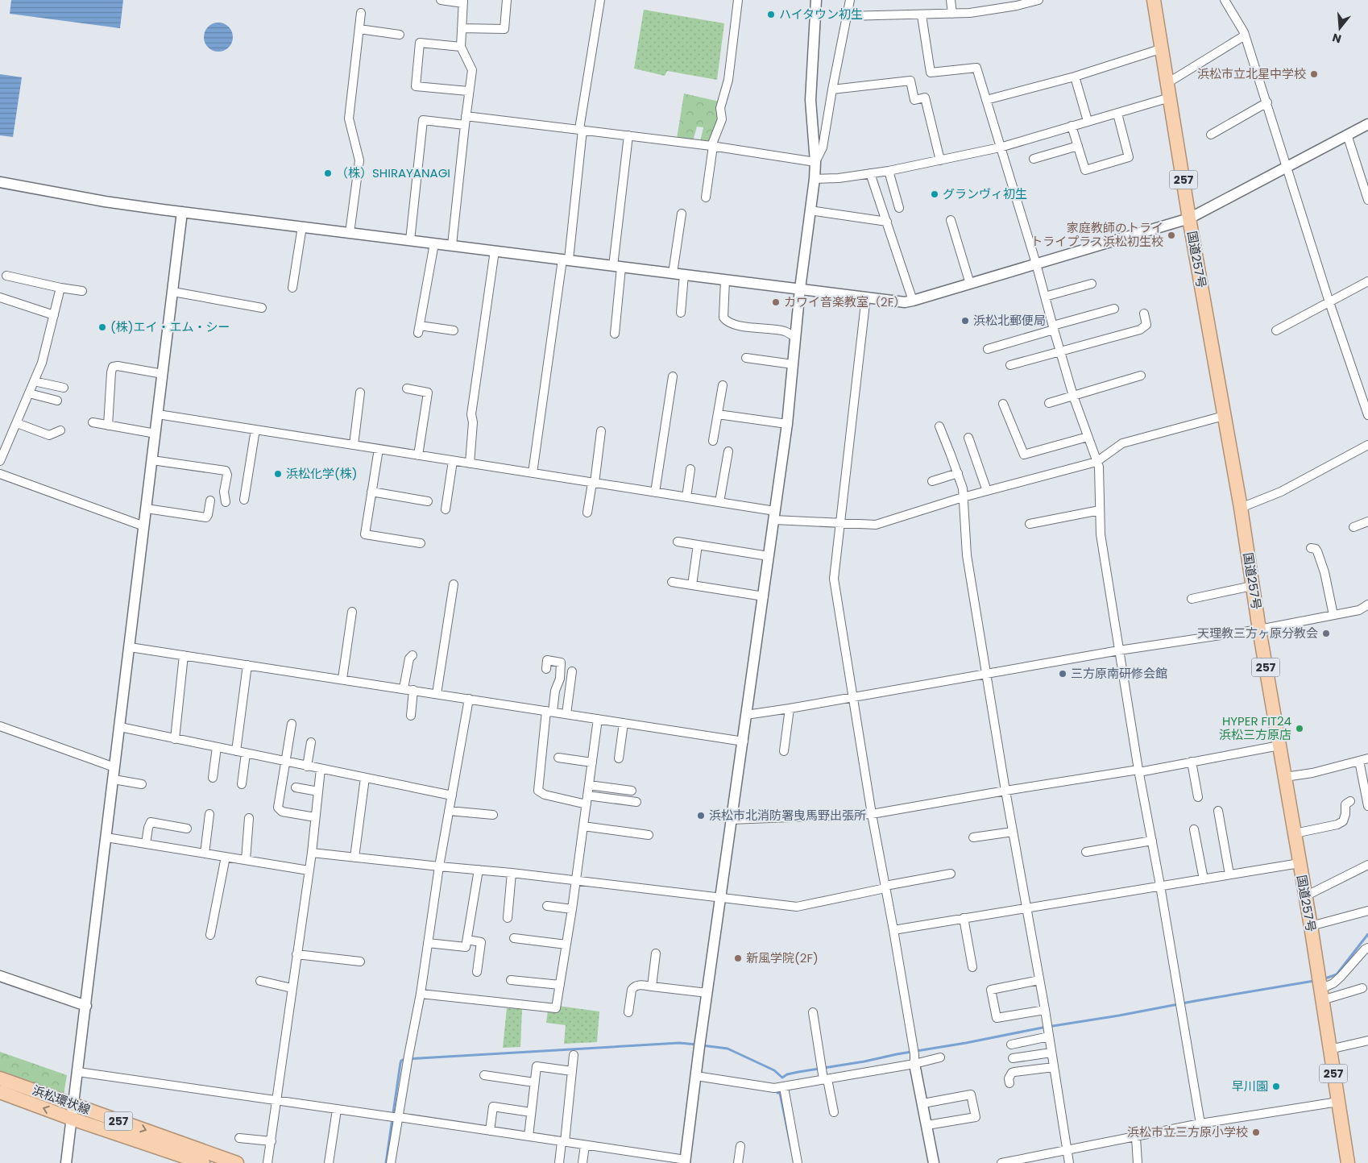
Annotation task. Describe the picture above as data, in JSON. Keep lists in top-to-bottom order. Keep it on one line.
{"streets":{"highway":["257","国道257号","浜松環状線"]},"places":["ハイタウン初生","浜松市立北星中学校","（株）SHIRAYANAGI","グランヴィ初生","家庭教師のトライ トライプラス浜松初生校","カワイ音楽教室（2F）","浜松北郵便局","(株)エイ・エム・シー","浜松化学(株)","天理教三方ヶ原分教会","三方原南研修会館","HYPER FIT24 浜松三方原店","浜松市北消防署曳馬野出張所","新風学院(2F)","早川園","浜松市立三方原小学校"],"north":"bottom"}
